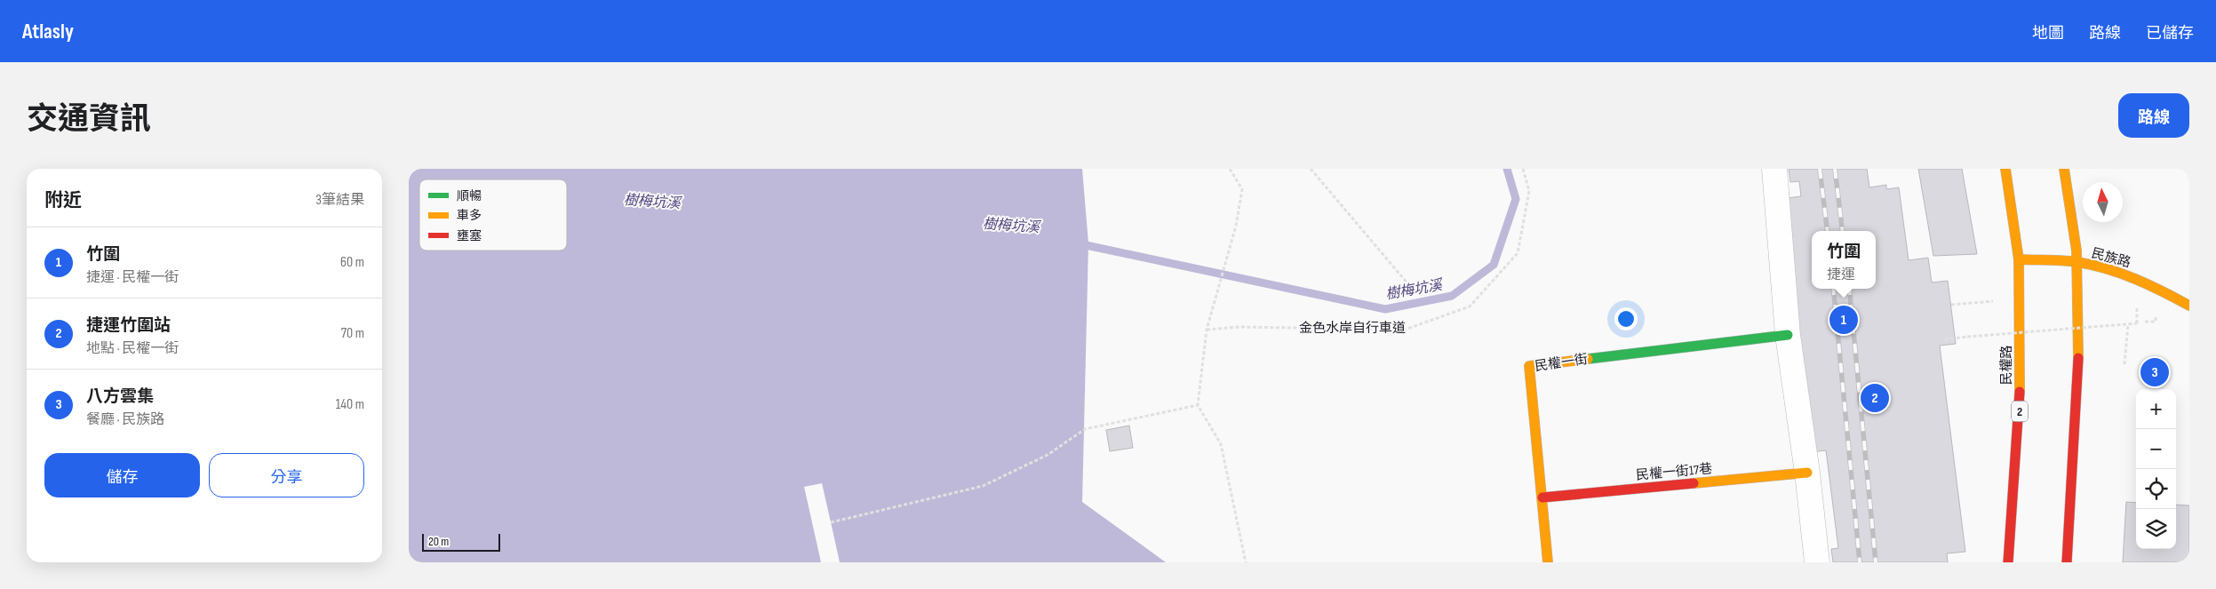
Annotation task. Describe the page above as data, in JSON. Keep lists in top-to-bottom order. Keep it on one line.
{"streets":{"street":["民族路","民權一街","民權路","2","民權一街17巷"],"path":["金色水岸自行車道"]},"crossings":[["民族路","民權路"],["民權一街","民權一街17巷"]],"water":["樹梅坑溪"],"legend":["順暢","車多","壅塞"],"scale_bar":"20 m","north":"top","page":{"header":"Atlasly","nav":["地圖","路線","已儲存"],"title":"交通資訊","buttons":["路線",["儲存","分享"]],"heading":["附近","3筆結果"],"list":[{"mark":"1","name":"竹圍","note":"捷運 · 民權一街","value":"60 m"},{"mark":"2","name":"捷運竹圍站","note":"地點 · 民權一街","value":"70 m"},{"mark":"3","name":"八方雲集","note":"餐廳 · 民族路","value":"140 m"}],"popup":["竹圍","捷運"],"pins":["1","3","2"],"map_buttons":["+","−"],"scale":"20 m"}}
